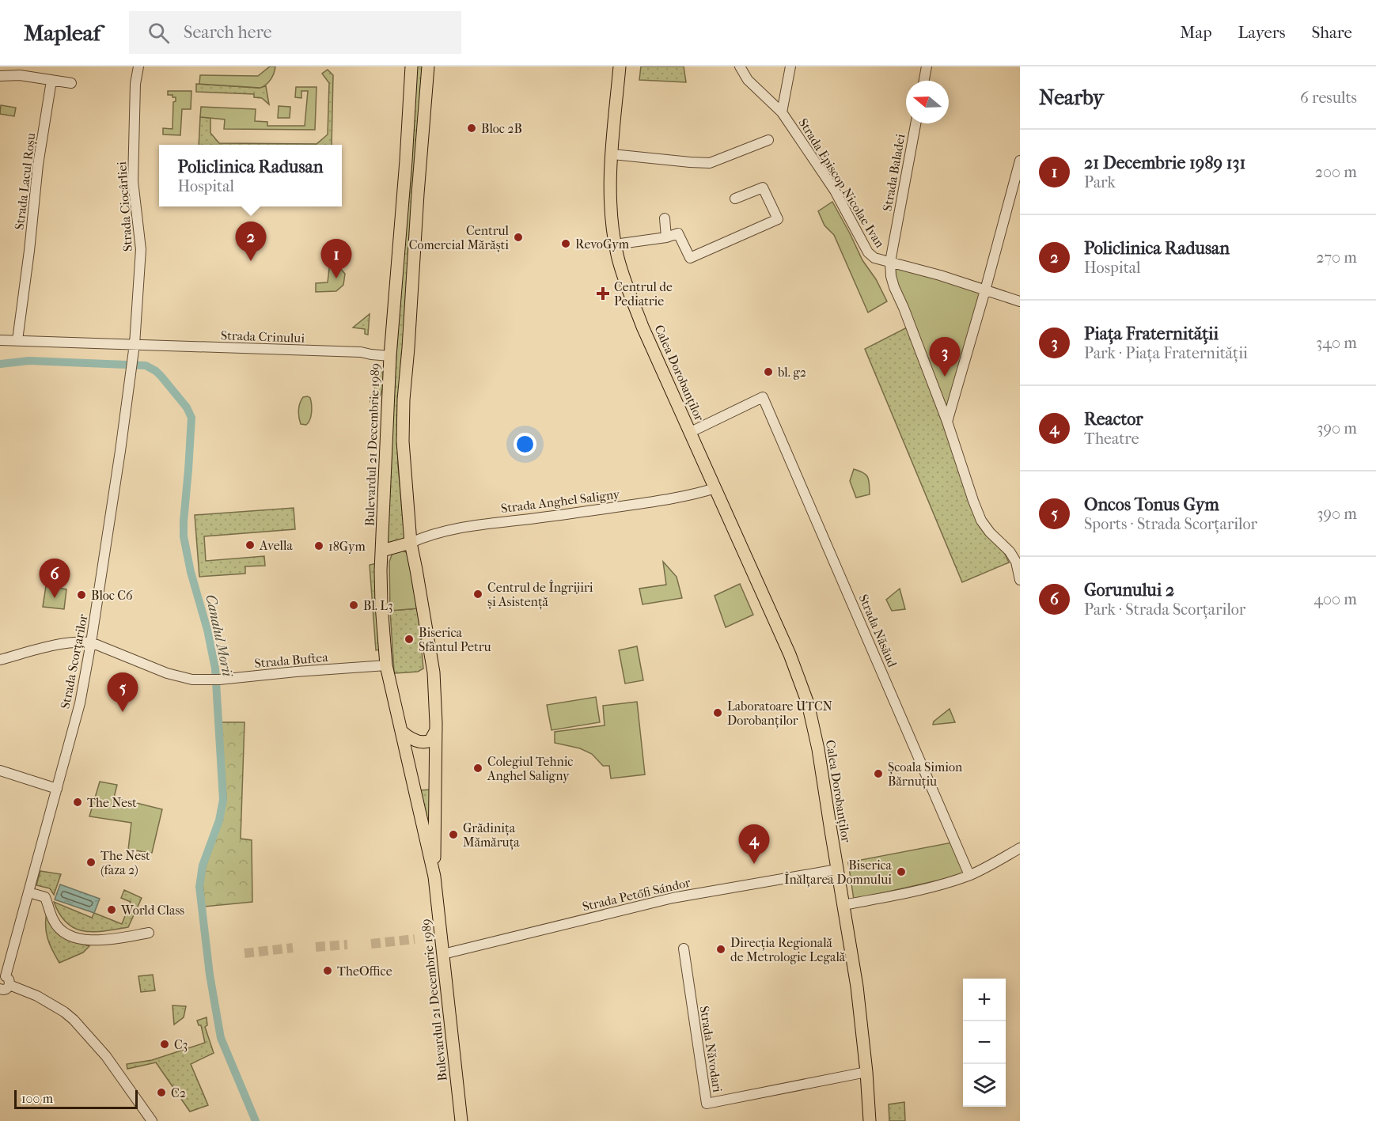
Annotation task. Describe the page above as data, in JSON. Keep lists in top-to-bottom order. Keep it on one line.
{"streets":{"main road":["Calea Dorobanților","Bulevardul 21 Decembrie 1989"],"street":["Strada Baladei","Strada Lacul Roșu","Strada Episcop Nicolae Ivan","Strada Ciocârliei","Strada Crinului","Strada Anghel Saligny","Strada Năsăud","Strada Buftea","Strada Scorțarilor","Strada Petőfi Sándor","Strada Năvodari"]},"crossings":[["Strada Baladei","Strada Episcop Nicolae Ivan"],["Strada Lacul Roșu","Strada Crinului"],["Strada Ciocârliei","Strada Crinului"],["Strada Ciocârliei","Strada Scorțarilor"],["Strada Crinului","Bulevardul 21 Decembrie 1989"],["Strada Crinului","Strada Scorțarilor"],["Calea Dorobanților","Strada Anghel Saligny"],["Calea Dorobanților","Strada Năsăud"],["Calea Dorobanților","Strada Petőfi Sándor"],["Calea Dorobanților","Strada Năvodari"],["Bulevardul 21 Decembrie 1989","Strada Anghel Saligny"],["Bulevardul 21 Decembrie 1989","Strada Buftea"],["Bulevardul 21 Decembrie 1989","Strada Petőfi Sándor"],["Strada Buftea","Strada Scorțarilor"]],"water":["Canalul Morii"],"places":{"other":["Bloc 2B","Centrul Comercial Mărăști","RevoGym","bl. g2","Avella","18Gym","Centrul de Îngrijiri și Asistență","Bloc C6","Bl. L3","Biserica Sfântul Petru","Laboratoare UTCN Dorobanților","Colegiul Tehnic Anghel Saligny","Școala Simion Bărnuțiu","The Nest","Grădinița Mămăruța","The Nest (faza 2)","Biserica Înălțarea Domnului","World Class","Direcția Regională de Metrologie Legală","TheOffice","C3","C2"],"health":["Centrul de Pediatrie"]},"scale_bar":"100 m","north":"left","page":{"header":"Mapleaf","search":"Search here","nav":["Map","Layers","Share"],"heading":["Nearby","6 results"],"list":[{"mark":"1","name":"21 Decembrie 1989 131","note":"Park","value":"200 m"},{"mark":"2","name":"Policlinica Radusan","note":"Hospital","value":"270 m"},{"mark":"3","name":"Piața Fraternității","note":"Park · Piața Fraternității","value":"340 m"},{"mark":"4","name":"Reactor","note":"Theatre","value":"390 m"},{"mark":"5","name":"Oncos Tonus Gym","note":"Sports · Strada Scorțarilor","value":"390 m"},{"mark":"6","name":"Gorunului 2","note":"Park · Strada Scorțarilor","value":"400 m"}],"popup":["Policlinica Radusan","Hospital"],"pins":["2","1","3","6","5","4"],"map_buttons":["+","−"],"scale":"100 m"}}
